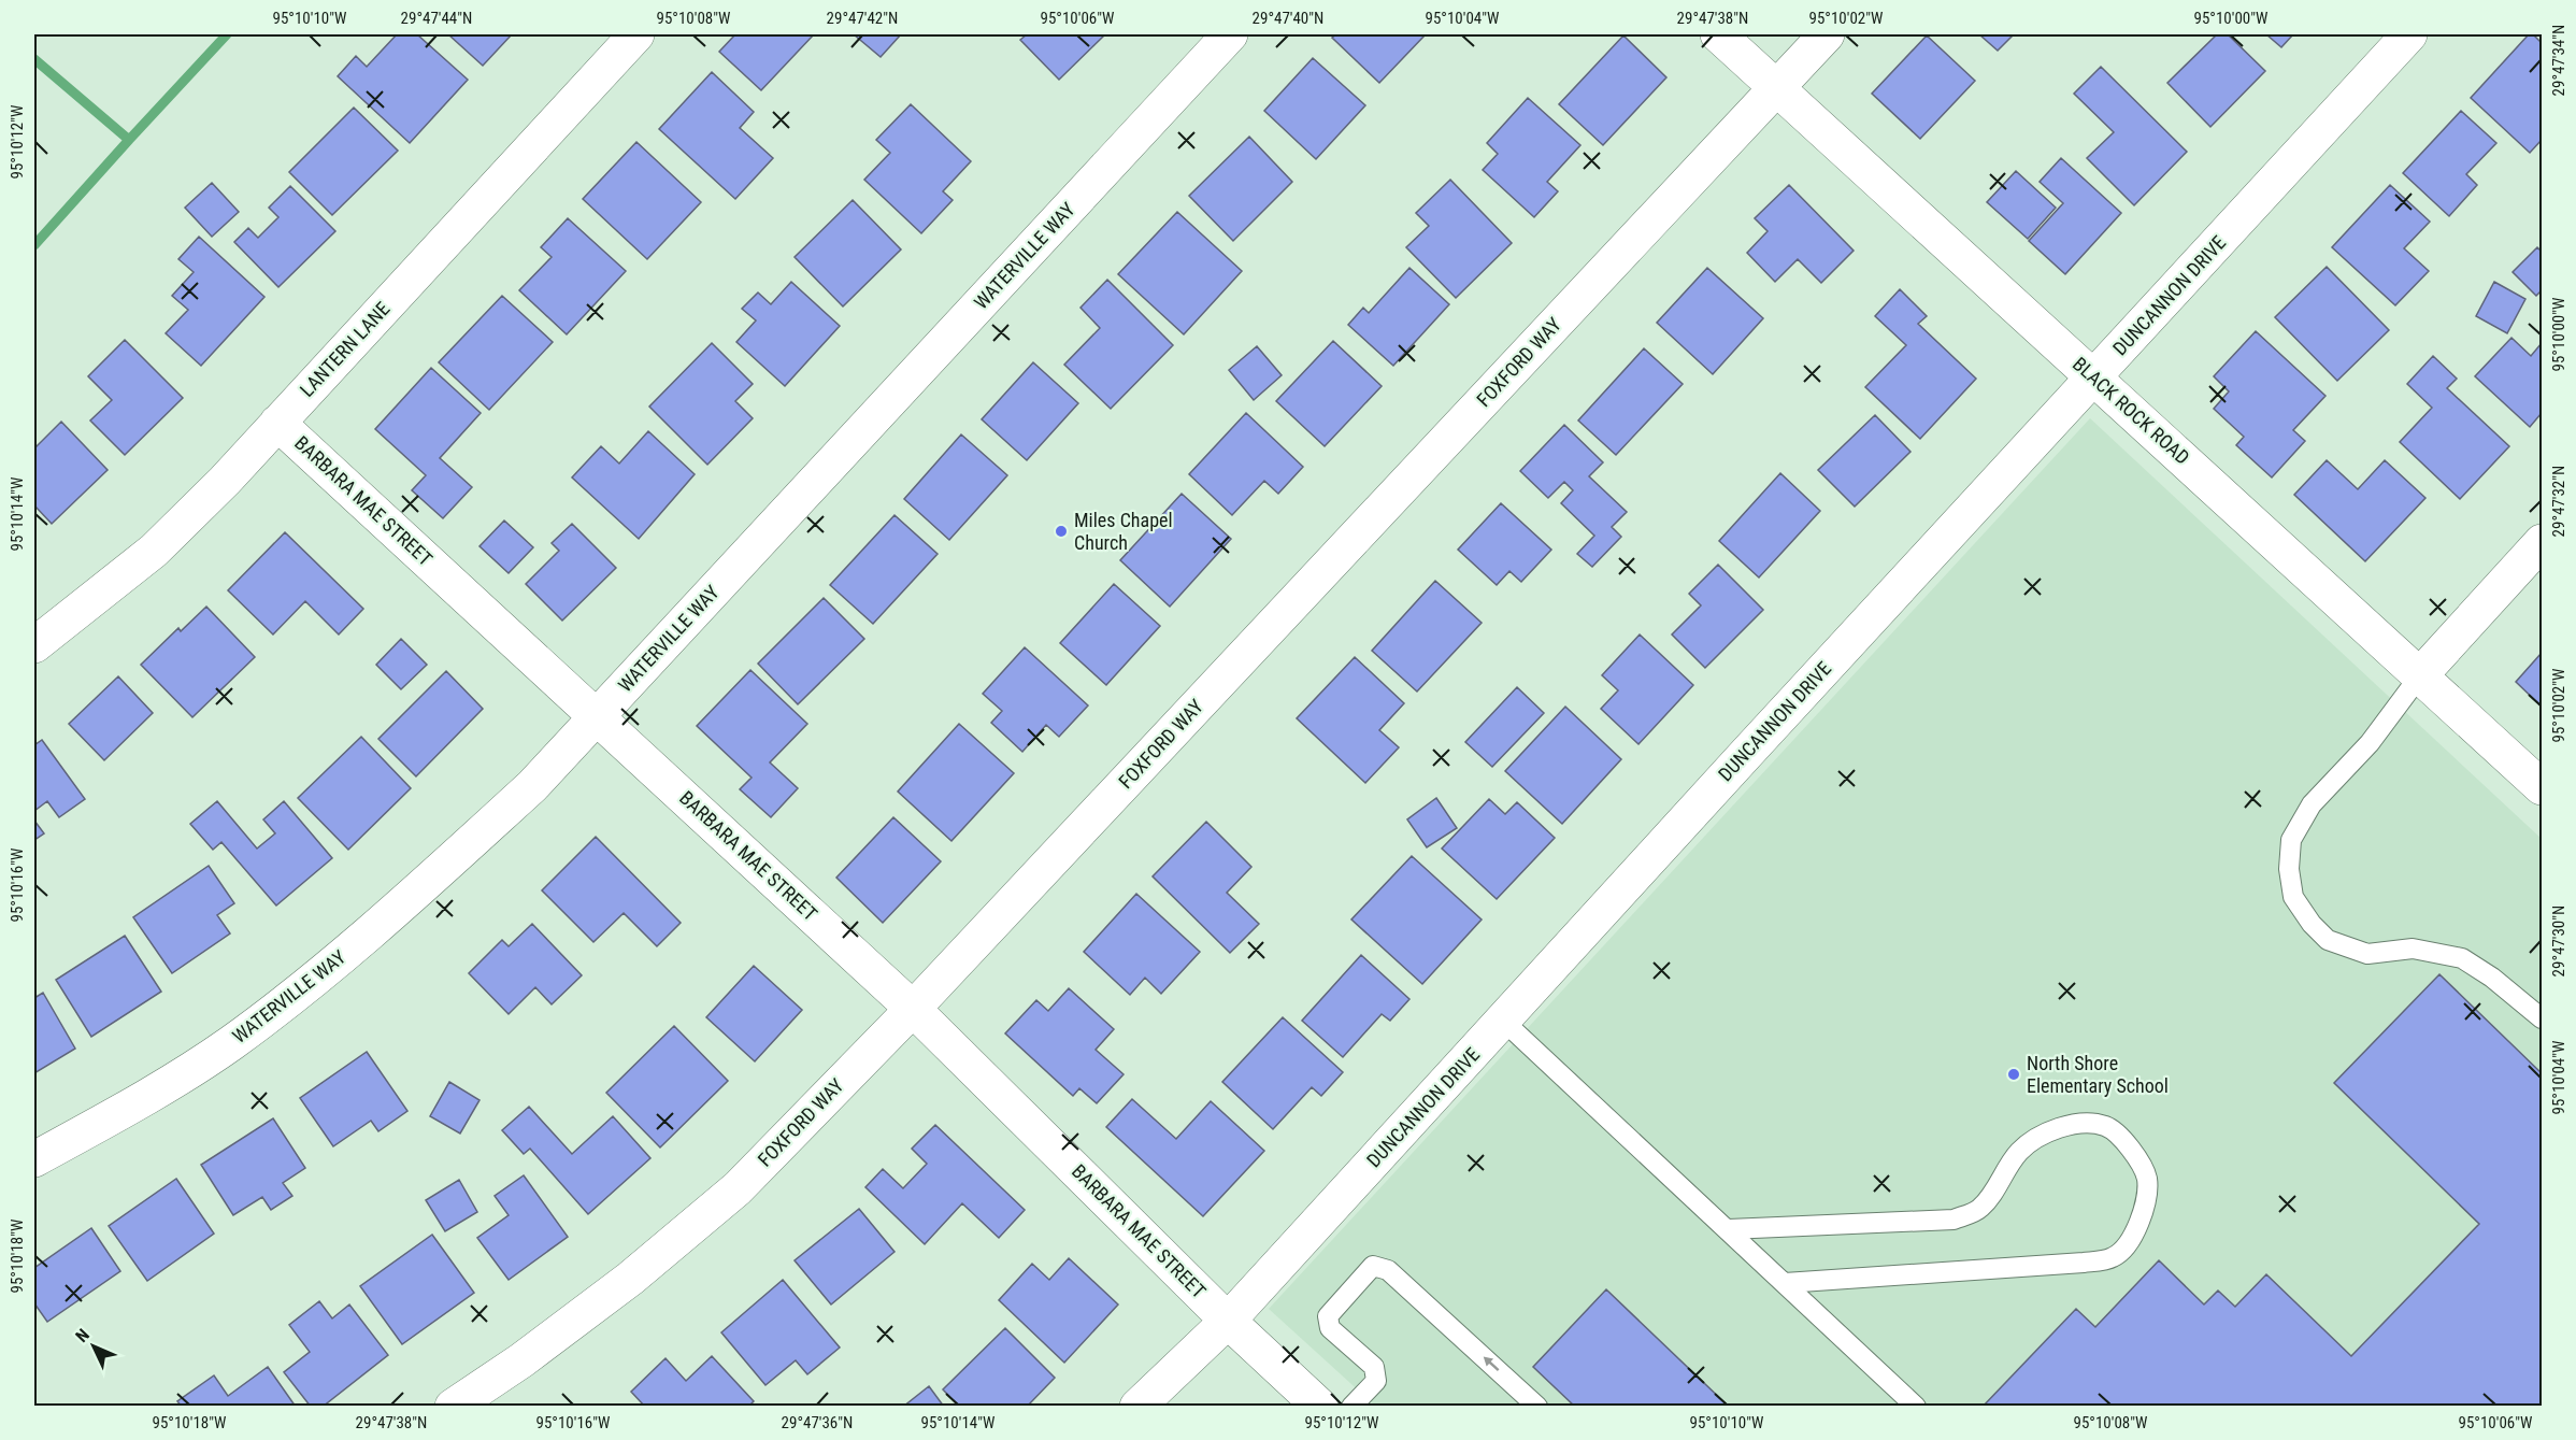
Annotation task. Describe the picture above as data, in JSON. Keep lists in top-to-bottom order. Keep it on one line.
{"streets":{"street":["WATERVILLE WAY","DUNCANNON DRIVE","LANTERN LANE","FOXFORD WAY","BLACK ROCK ROAD","BARBARA MAE STREET"]},"crossings":[["WATERVILLE WAY","BARBARA MAE STREET"],["DUNCANNON DRIVE","BLACK ROCK ROAD"],["DUNCANNON DRIVE","BARBARA MAE STREET"],["LANTERN LANE","BARBARA MAE STREET"],["FOXFORD WAY","BLACK ROCK ROAD"],["FOXFORD WAY","BARBARA MAE STREET"]],"places":["Miles Chapel Church","North Shore Elementary School"],"north":"top left","coordinates":["95°10'10\"W","29°47'44\"N","95°10'08\"W","29°47'42\"N","95°10'06\"W","29°47'40\"N","95°10'04\"W","29°47'38\"N","95°10'02\"W","95°10'00\"W","29°47'34\"N","95°10'12\"W","29°47'32\"N","95°10'14\"W","95°10'16\"W","29°47'30\"N","95°10'18\"W","29°47'36\"N"]}
